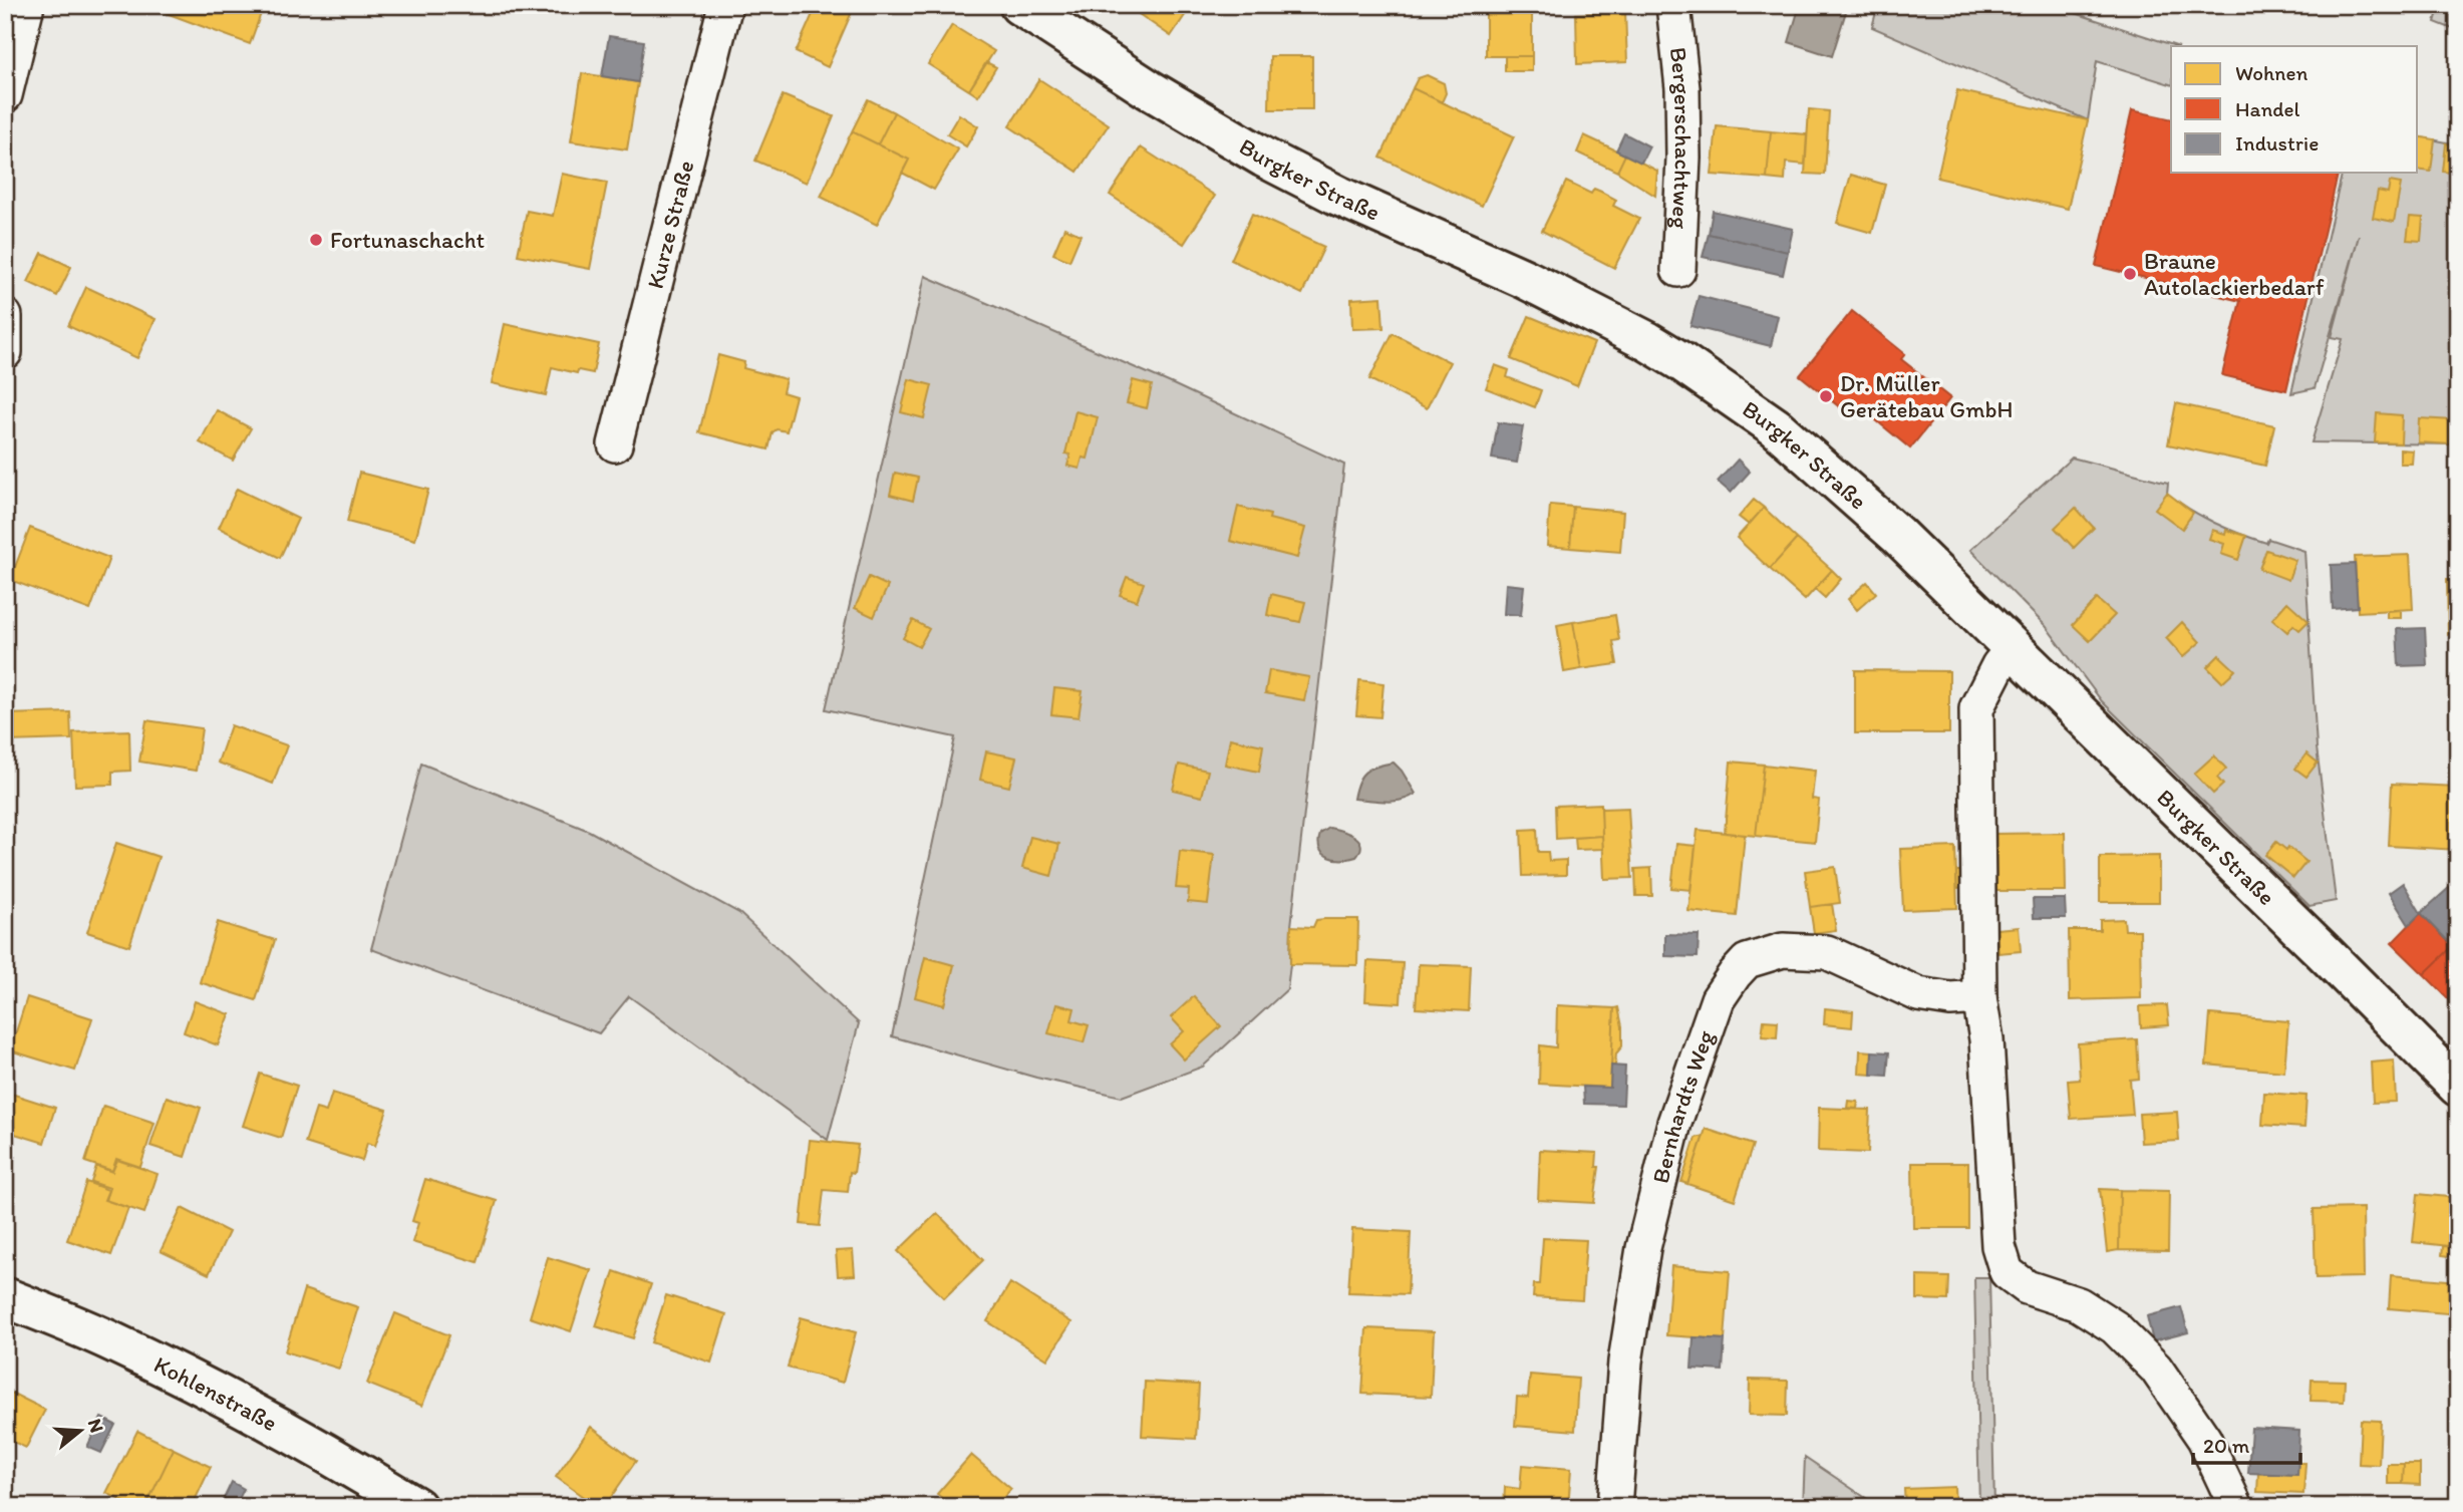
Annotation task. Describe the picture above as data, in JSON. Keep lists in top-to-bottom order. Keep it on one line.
{"streets":{"main road":["Burgker Straße","Kohlenstraße"],"street":["Bergerschachtweg","Kurze Straße","Bernhardts Weg"]},"places":["Fortunaschacht","Braune Autolackierbedarf","Dr. Müller Gerätebau GmbH"],"legend":["Wohnen","Handel","Industrie"],"scale_bar":"20 m","north":"right"}
